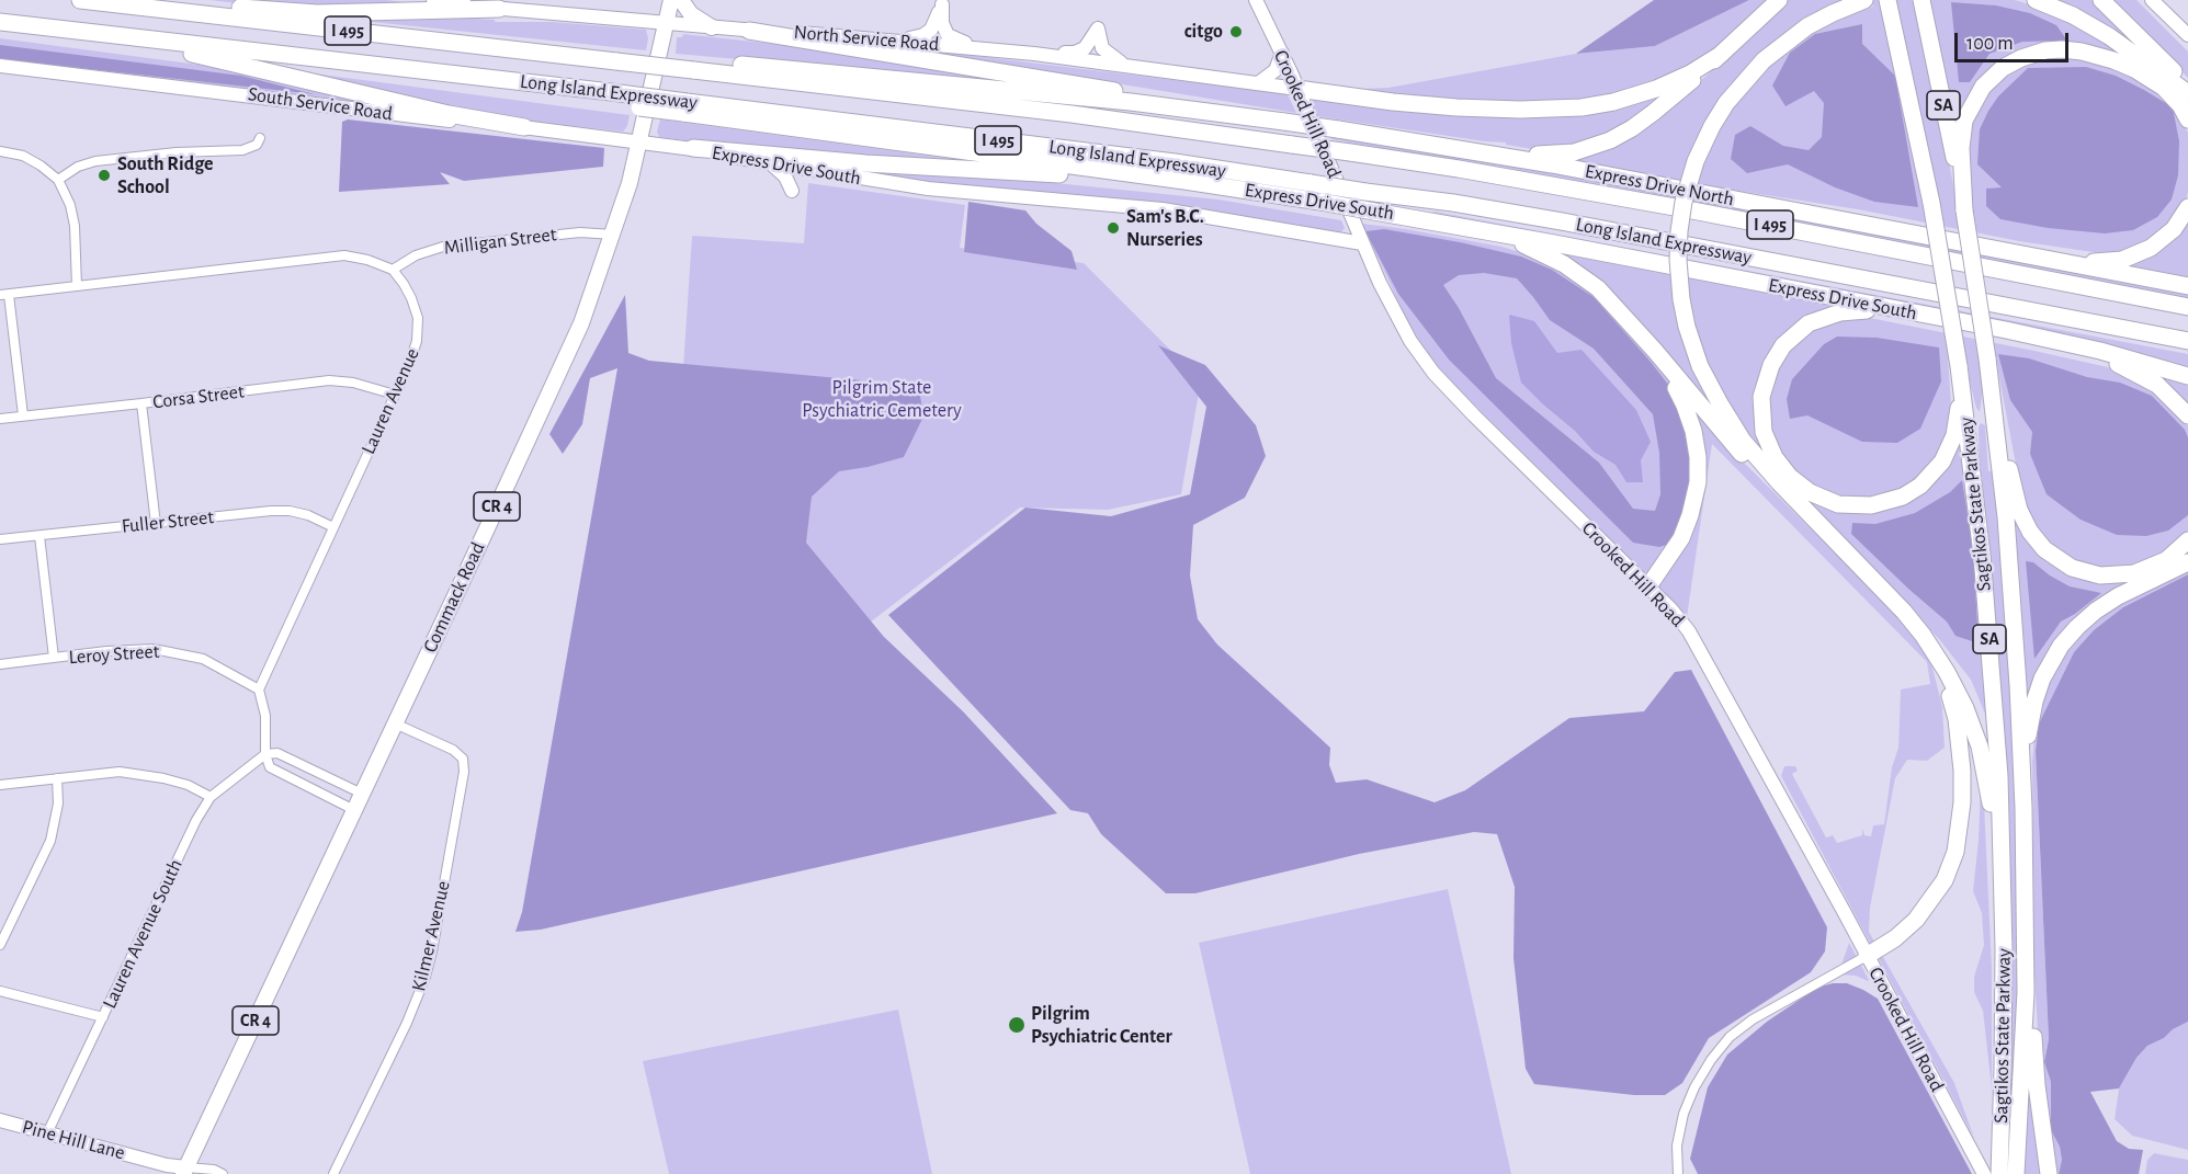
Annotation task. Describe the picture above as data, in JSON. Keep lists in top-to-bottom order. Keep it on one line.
{"streets":{"highway":["I 495","Long Island Expressway","SA","Express Drive South","Express Drive North","Sagtikos State Parkway"],"main road":["North Service Road","South Service Road","Crooked Hill Road","CR 4","Commack Road","Pine Hill Lane"],"street":["Milligan Street","Corsa Street","Lauren Avenue","Fuller Street","Leroy Street","Lauren Avenue South","Kilmer Avenue"]},"crossings":[["North Service Road","Crooked Hill Road"],["North Service Road","Commack Road"],["South Service Road","Express Drive South"],["South Service Road","Commack Road"],["Crooked Hill Road","Express Drive South"],["Express Drive South","Commack Road"],["Milligan Street","Lauren Avenue"],["Milligan Street","Commack Road"],["Corsa Street","Lauren Avenue"],["Lauren Avenue","Fuller Street"],["Lauren Avenue","Leroy Street"],["Commack Road","Kilmer Avenue"],["Commack Road","Pine Hill Lane"],["Lauren Avenue South","Pine Hill Lane"]],"parks":["Pilgrim State Psychiatric Cemetery"],"places":["citgo","South Ridge School","Sam's B.C. Nurseries","Pilgrim Psychiatric Center"],"scale_bar":"100 m"}
